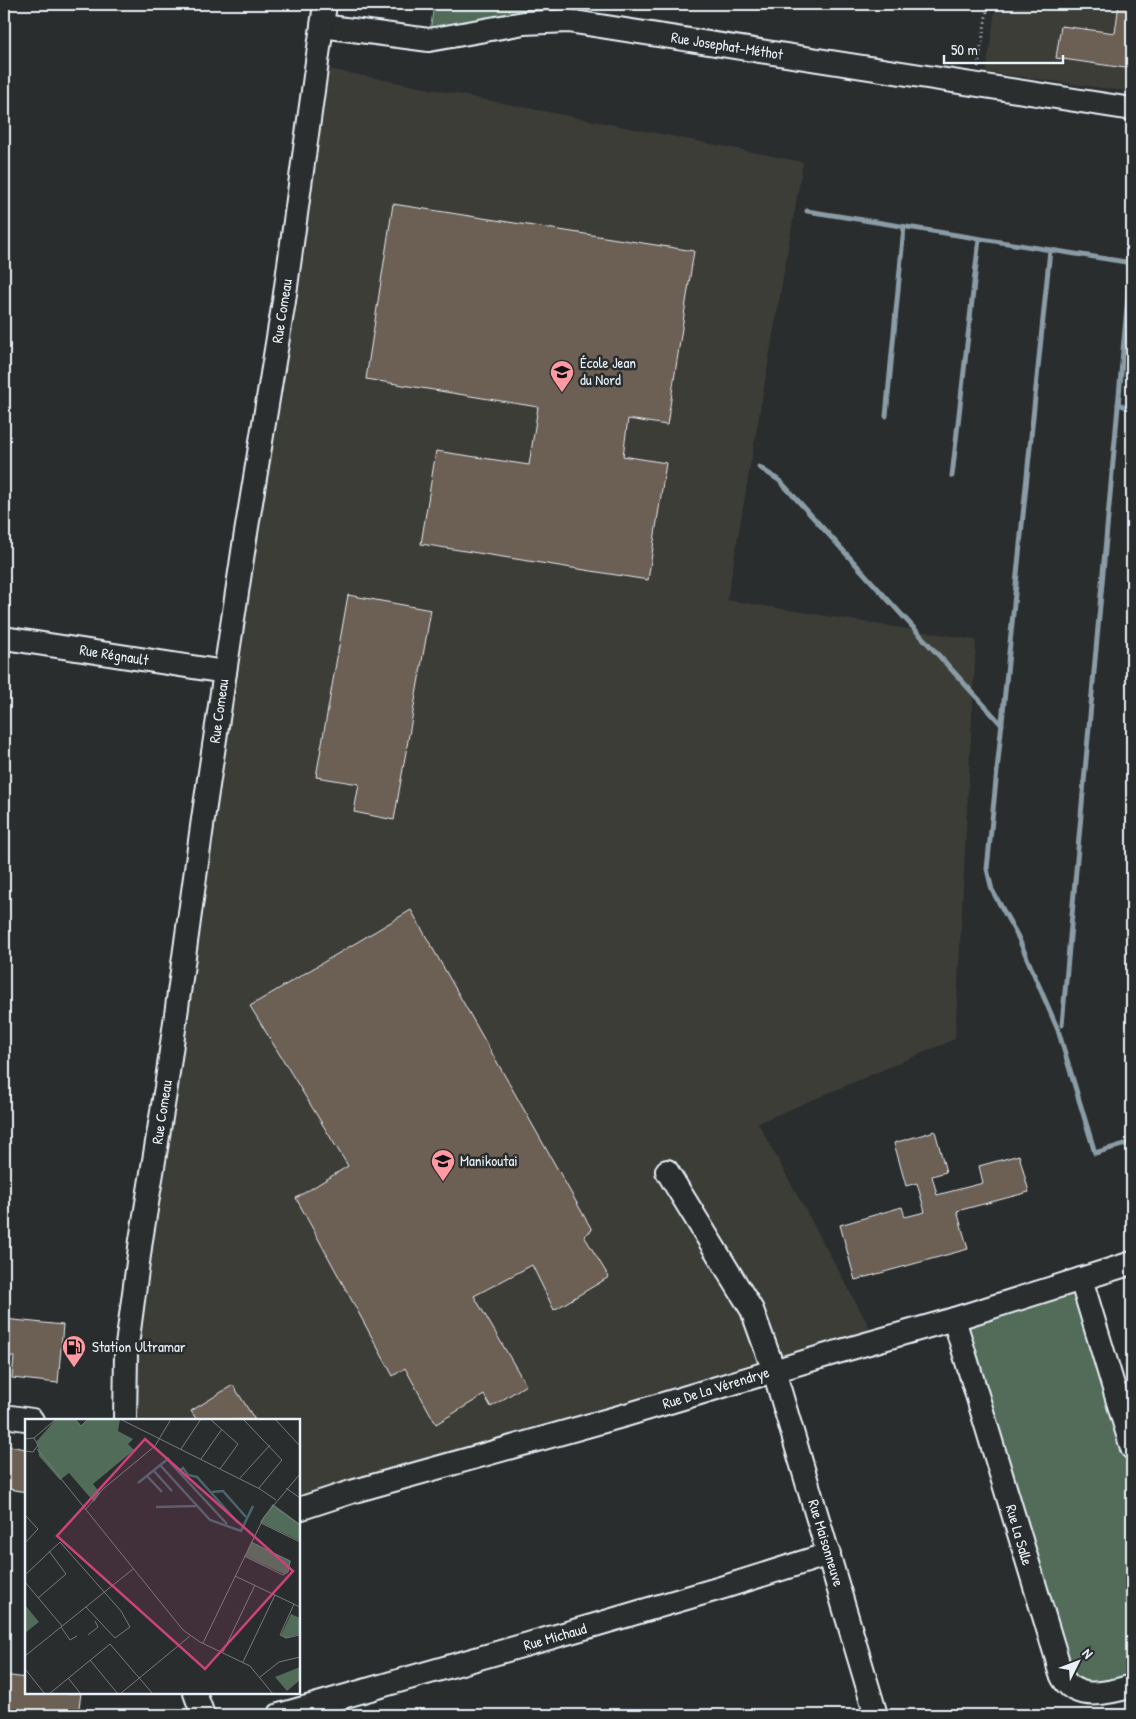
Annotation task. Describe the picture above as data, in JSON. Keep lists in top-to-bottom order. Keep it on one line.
{"streets":{"street":["Rue Josephat-Méthot","Rue Comeau","Rue Régnault","Rue De La Vérendrye","Rue La Salle","Rue Maisonneuve","Rue Michaud"]},"crossings":[["Rue Josephat-Méthot","Rue Comeau"],["Rue Comeau","Rue Régnault"],["Rue De La Vérendrye","Rue La Salle"],["Rue De La Vérendrye","Rue Maisonneuve"],["Rue Maisonneuve","Rue Michaud"]],"places":{"school or university":["École Jean du Nord","Manikoutai"],"fuel station":["Station Ultramar"]},"scale_bar":"50 m","north":"top right"}
